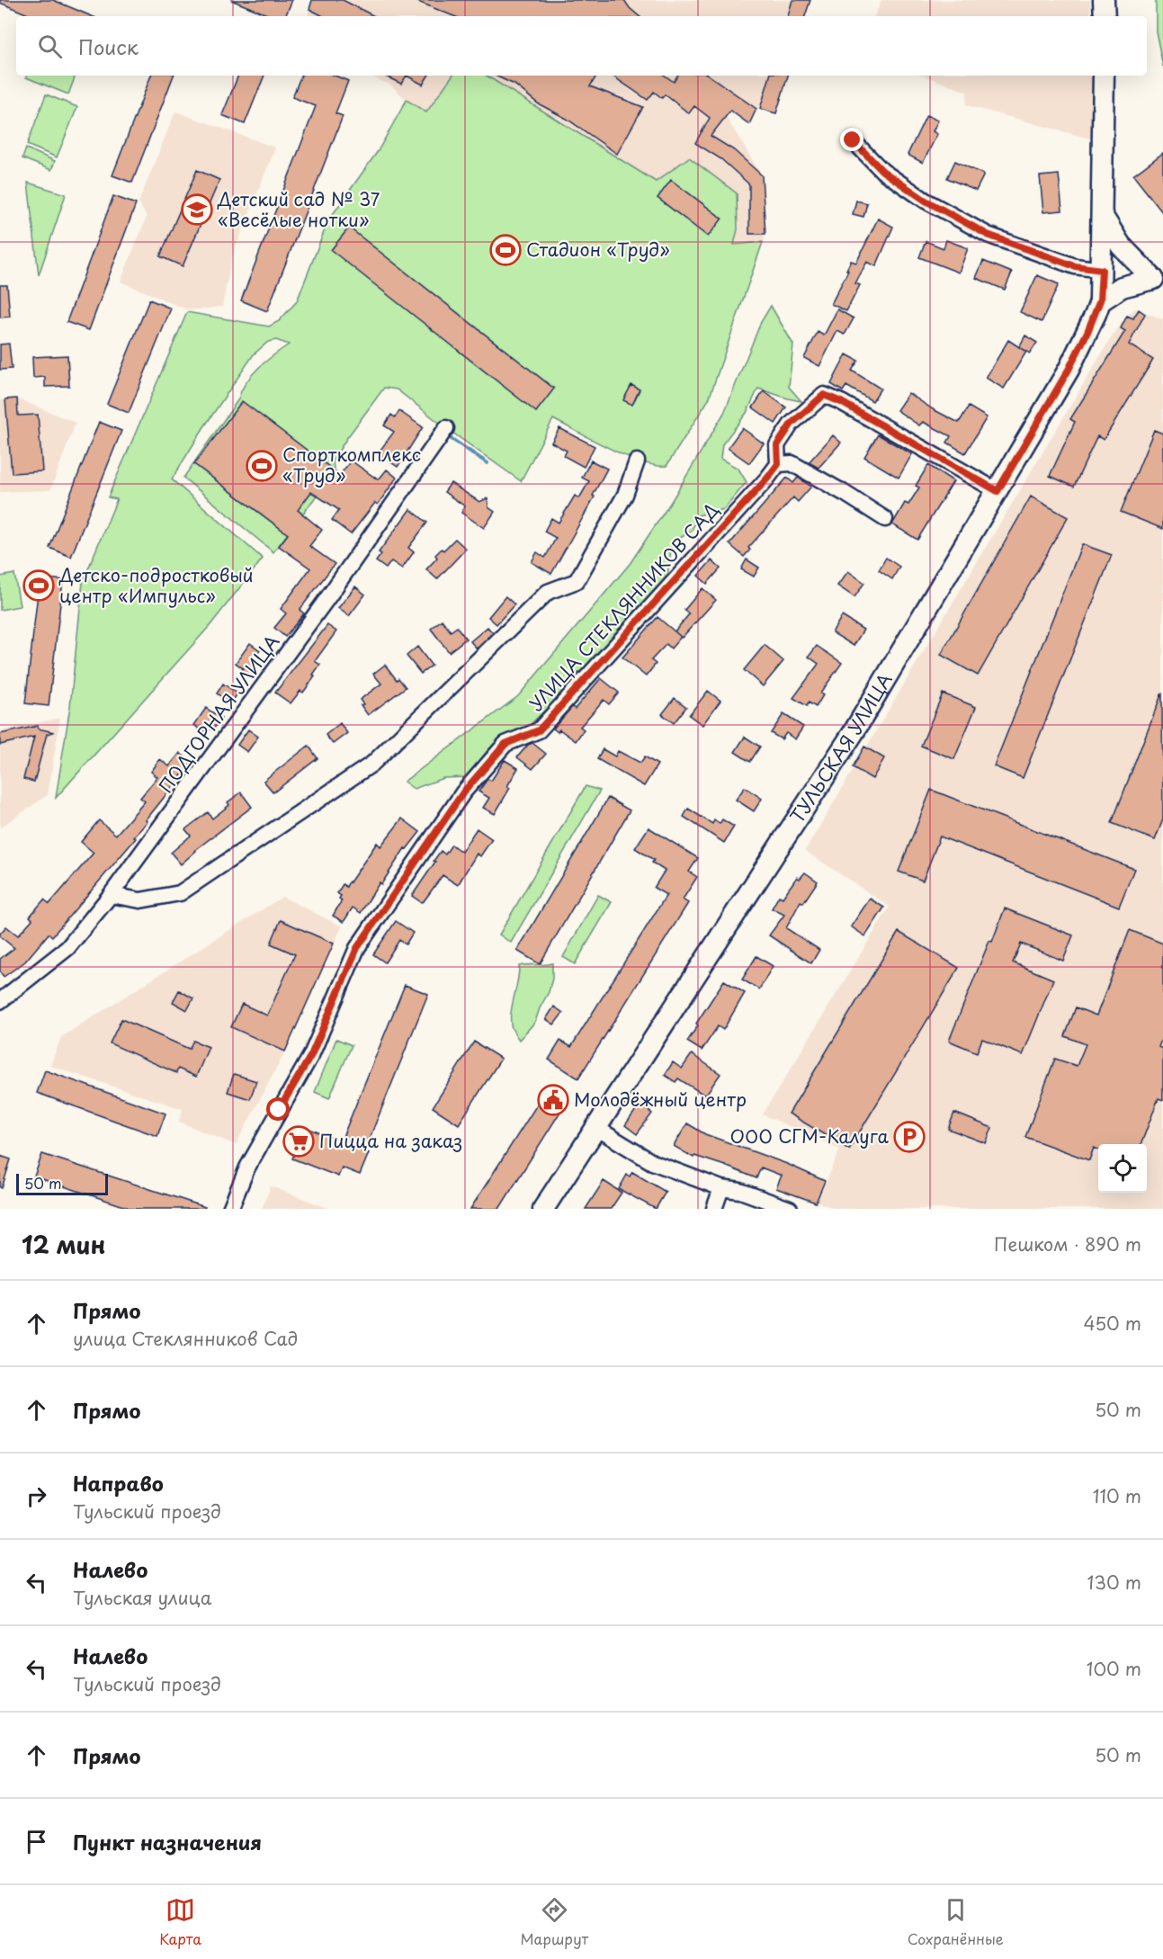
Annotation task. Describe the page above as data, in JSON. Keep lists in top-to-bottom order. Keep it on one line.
{"streets":{"main road":["ТУЛЬСКАЯ УЛИЦА"],"street":["УЛИЦА СТЕКЛЯННИКОВ САД","ПОДГОРНАЯ УЛИЦА"]},"places":{"school or university":["Детский сад № 37 «Весёлые нотки»"],"sports":["Стадион «Труд»","Спорткомплекс «Труд»","Детско-подростковый центр «Импульс»"],"public building":["Молодёжный центр"],"parking":["ООО СГМ-Калуга"],"supermarket":["Пицца на заказ"]},"scale_bar":"50 m","page":{"search":"Поиск","scale":"50 m","heading":["12 мин","Пешком · 890 m"],"list":[["Прямо","улица Стеклянников Сад","450 m"],["Прямо","50 m"],["Направо","Тульский проезд","110 m"],["Налево","Тульская улица","130 m"],["Налево","Тульский проезд","100 m"],["Прямо","50 m"],"Пункт назначения"],"nav":["Карта","Маршрут","Сохранённые"]}}
